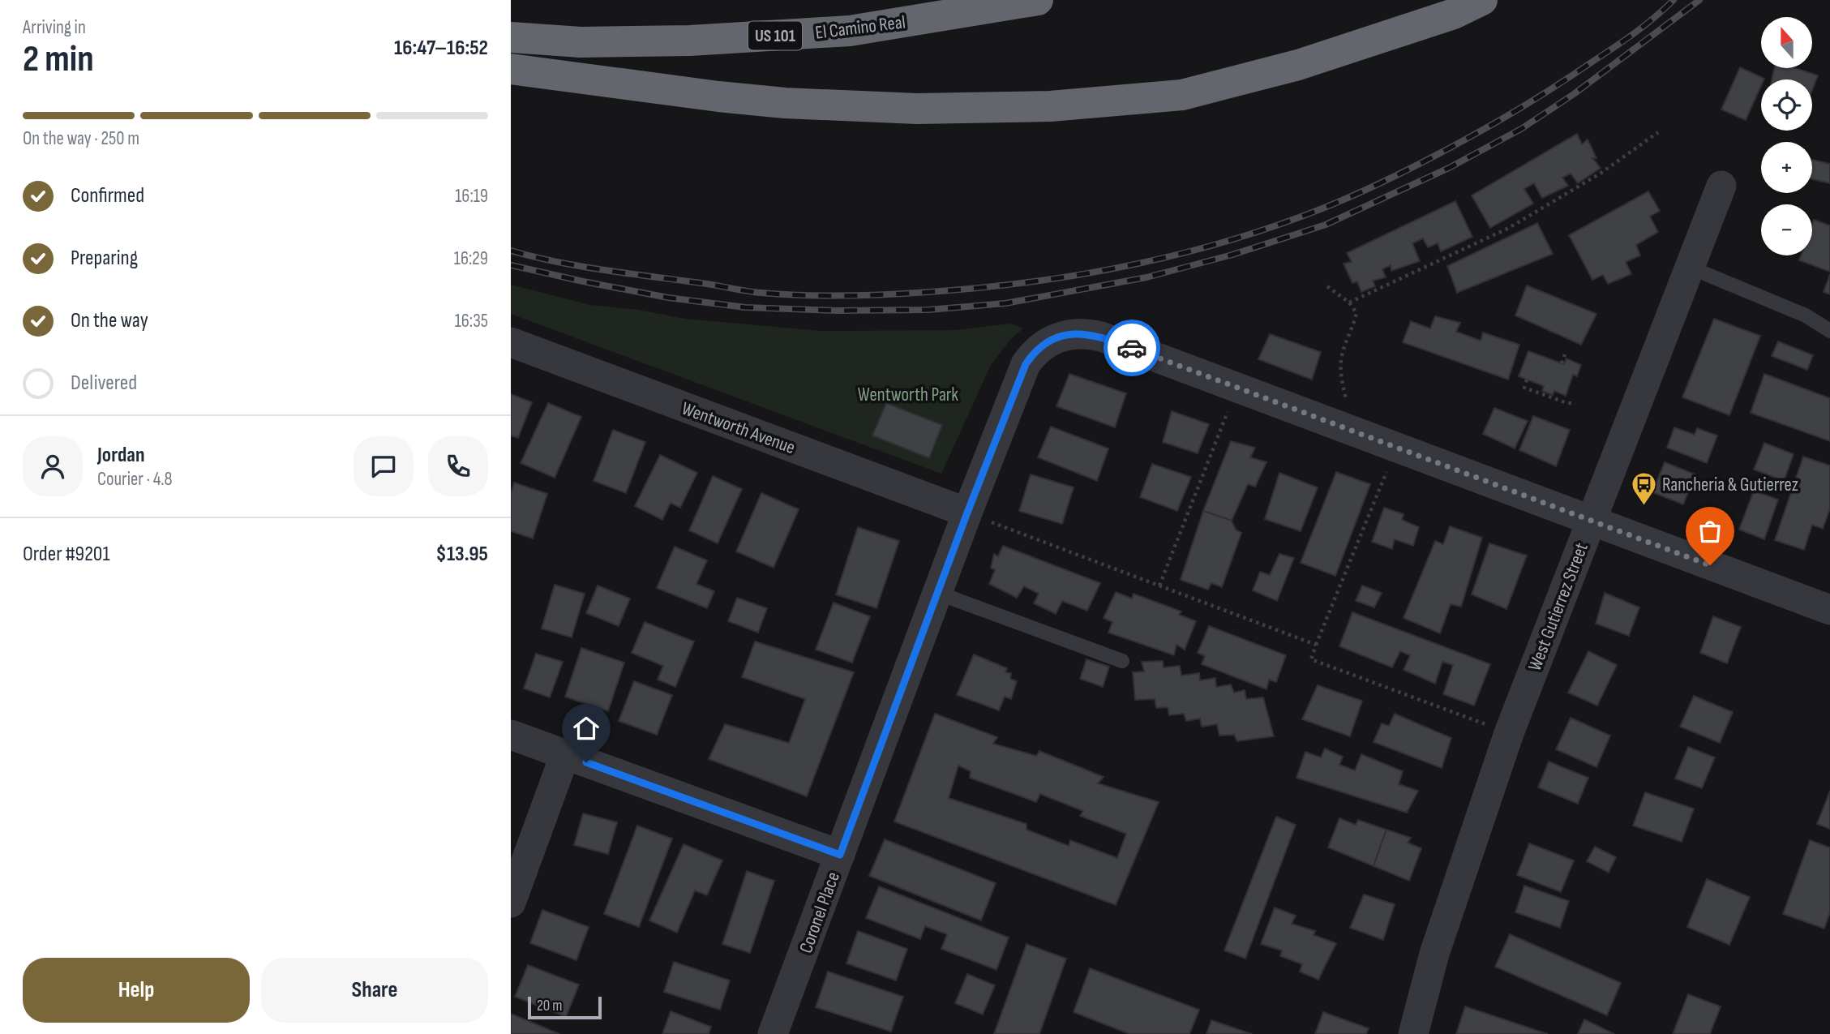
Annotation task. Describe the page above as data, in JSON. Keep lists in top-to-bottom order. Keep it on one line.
{"streets":{"highway":["El Camino Real","US 101"],"street":["Wentworth Avenue","West Gutierrez Street","Coronel Place"]},"crossings":[["Wentworth Avenue","Coronel Place"],["West Gutierrez Street","Coronel Place"]],"parks":["Wentworth Park"],"places":{"bus stop":["Rancheria & Gutierrez"]},"scale_bar":"20 m","north":"top","page":{"heading":["2 min","Arriving in","16:47–16:52"],"panel":["Jordan","Courier · 4.8","Order #9201","$13.95"],"map_buttons":["+","−"],"bar":"On the way · 250 m","list":[["Confirmed","16:19"],["Preparing","16:29"],["On the way","16:35"],"Delivered"],"buttons":["Help","Share"],"scale":"20 m"}}
